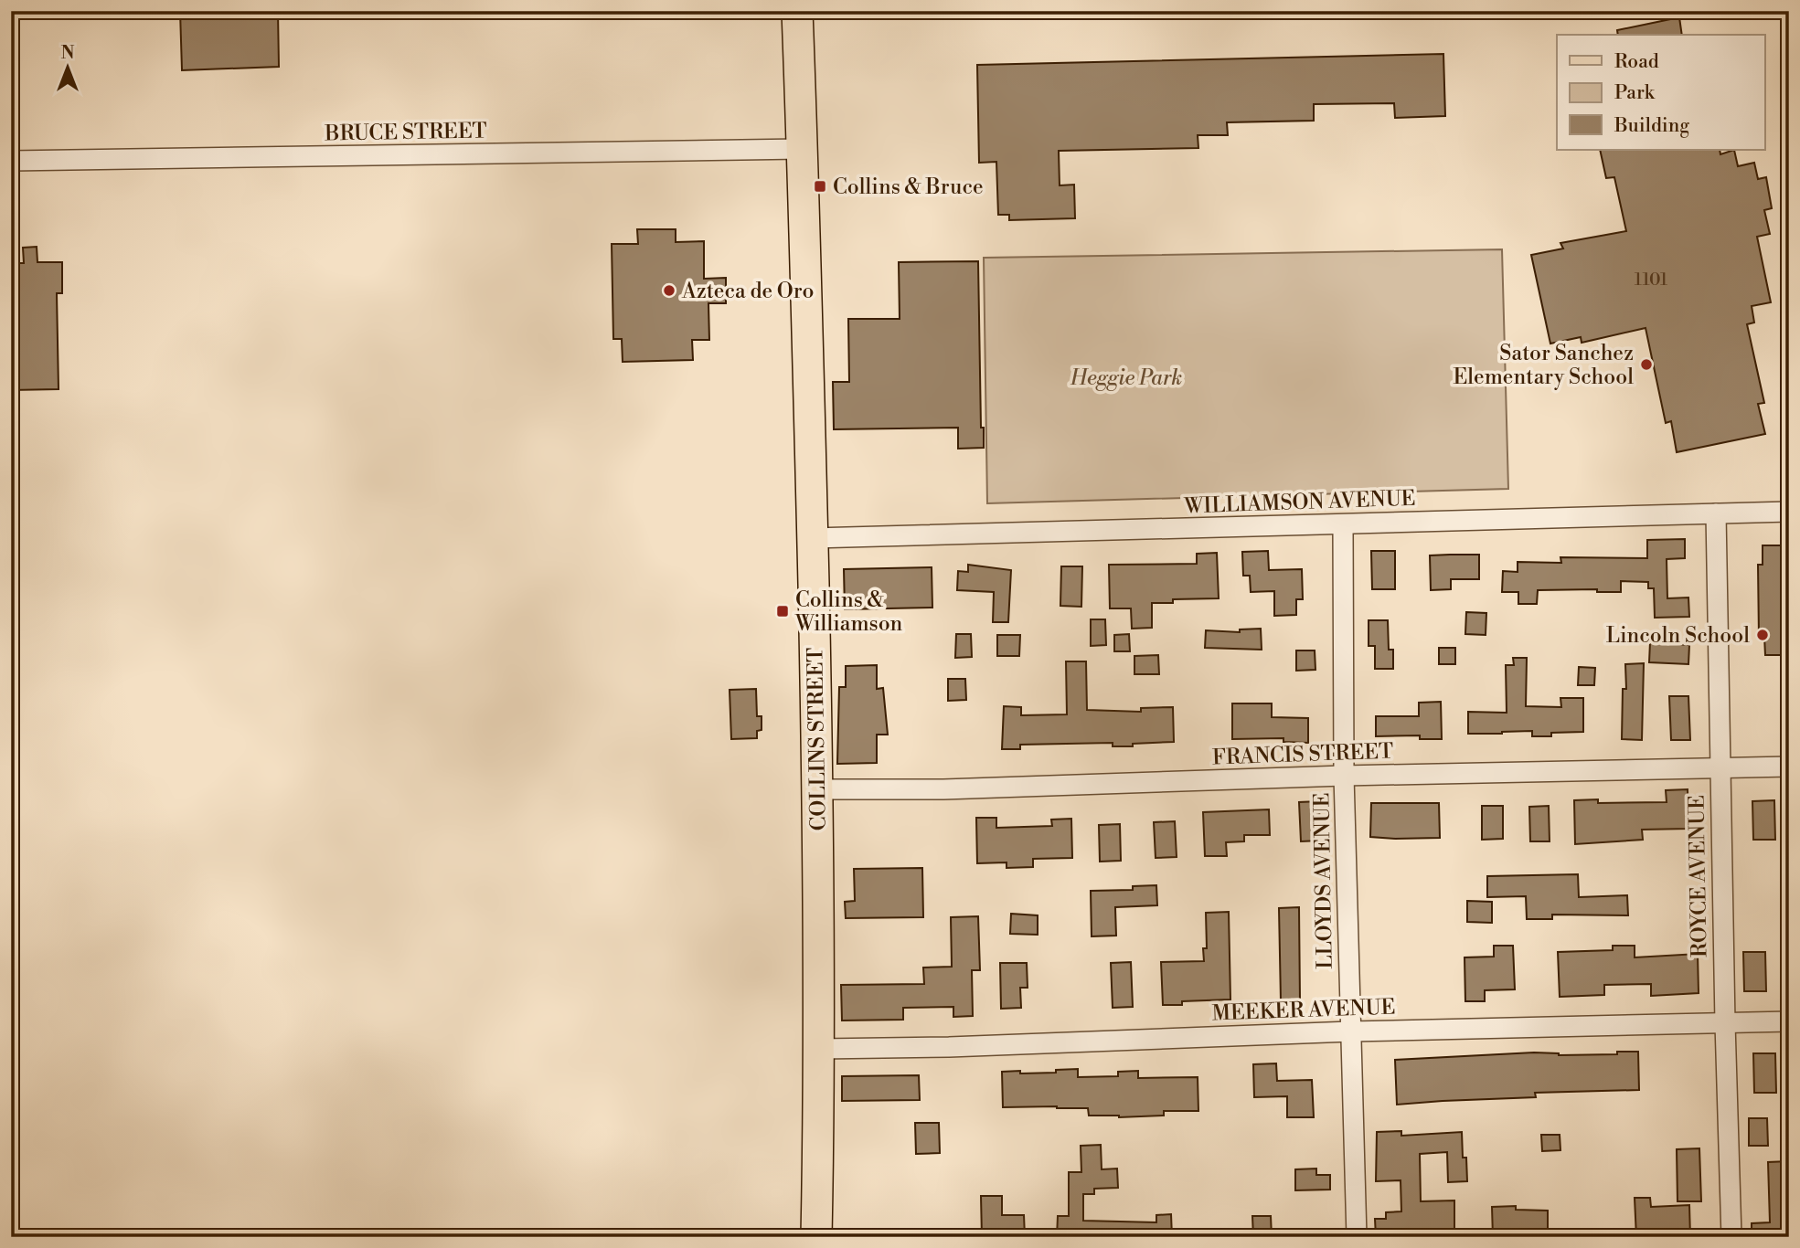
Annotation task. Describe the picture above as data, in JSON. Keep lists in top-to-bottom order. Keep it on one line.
{"streets":{"main road":["COLLINS STREET"],"street":["BRUCE STREET","WILLIAMSON AVENUE","FRANCIS STREET","ROYCE AVENUE","LLOYDS AVENUE","MEEKER AVENUE"]},"crossings":[["BRUCE STREET","COLLINS STREET"],["WILLIAMSON AVENUE","COLLINS STREET"],["WILLIAMSON AVENUE","ROYCE AVENUE"],["WILLIAMSON AVENUE","LLOYDS AVENUE"],["COLLINS STREET","FRANCIS STREET"],["COLLINS STREET","MEEKER AVENUE"],["FRANCIS STREET","ROYCE AVENUE"],["FRANCIS STREET","LLOYDS AVENUE"],["ROYCE AVENUE","MEEKER AVENUE"],["LLOYDS AVENUE","MEEKER AVENUE"]],"parks":["Heggie Park"],"places":{"transit":["Collins & Bruce","Collins & Williamson"],"other":["Azteca de Oro","Sator Sanchez Elementary School","Lincoln School"]},"house_numbers":["1101"],"legend":["Road","Park","Building"],"north":"top"}
